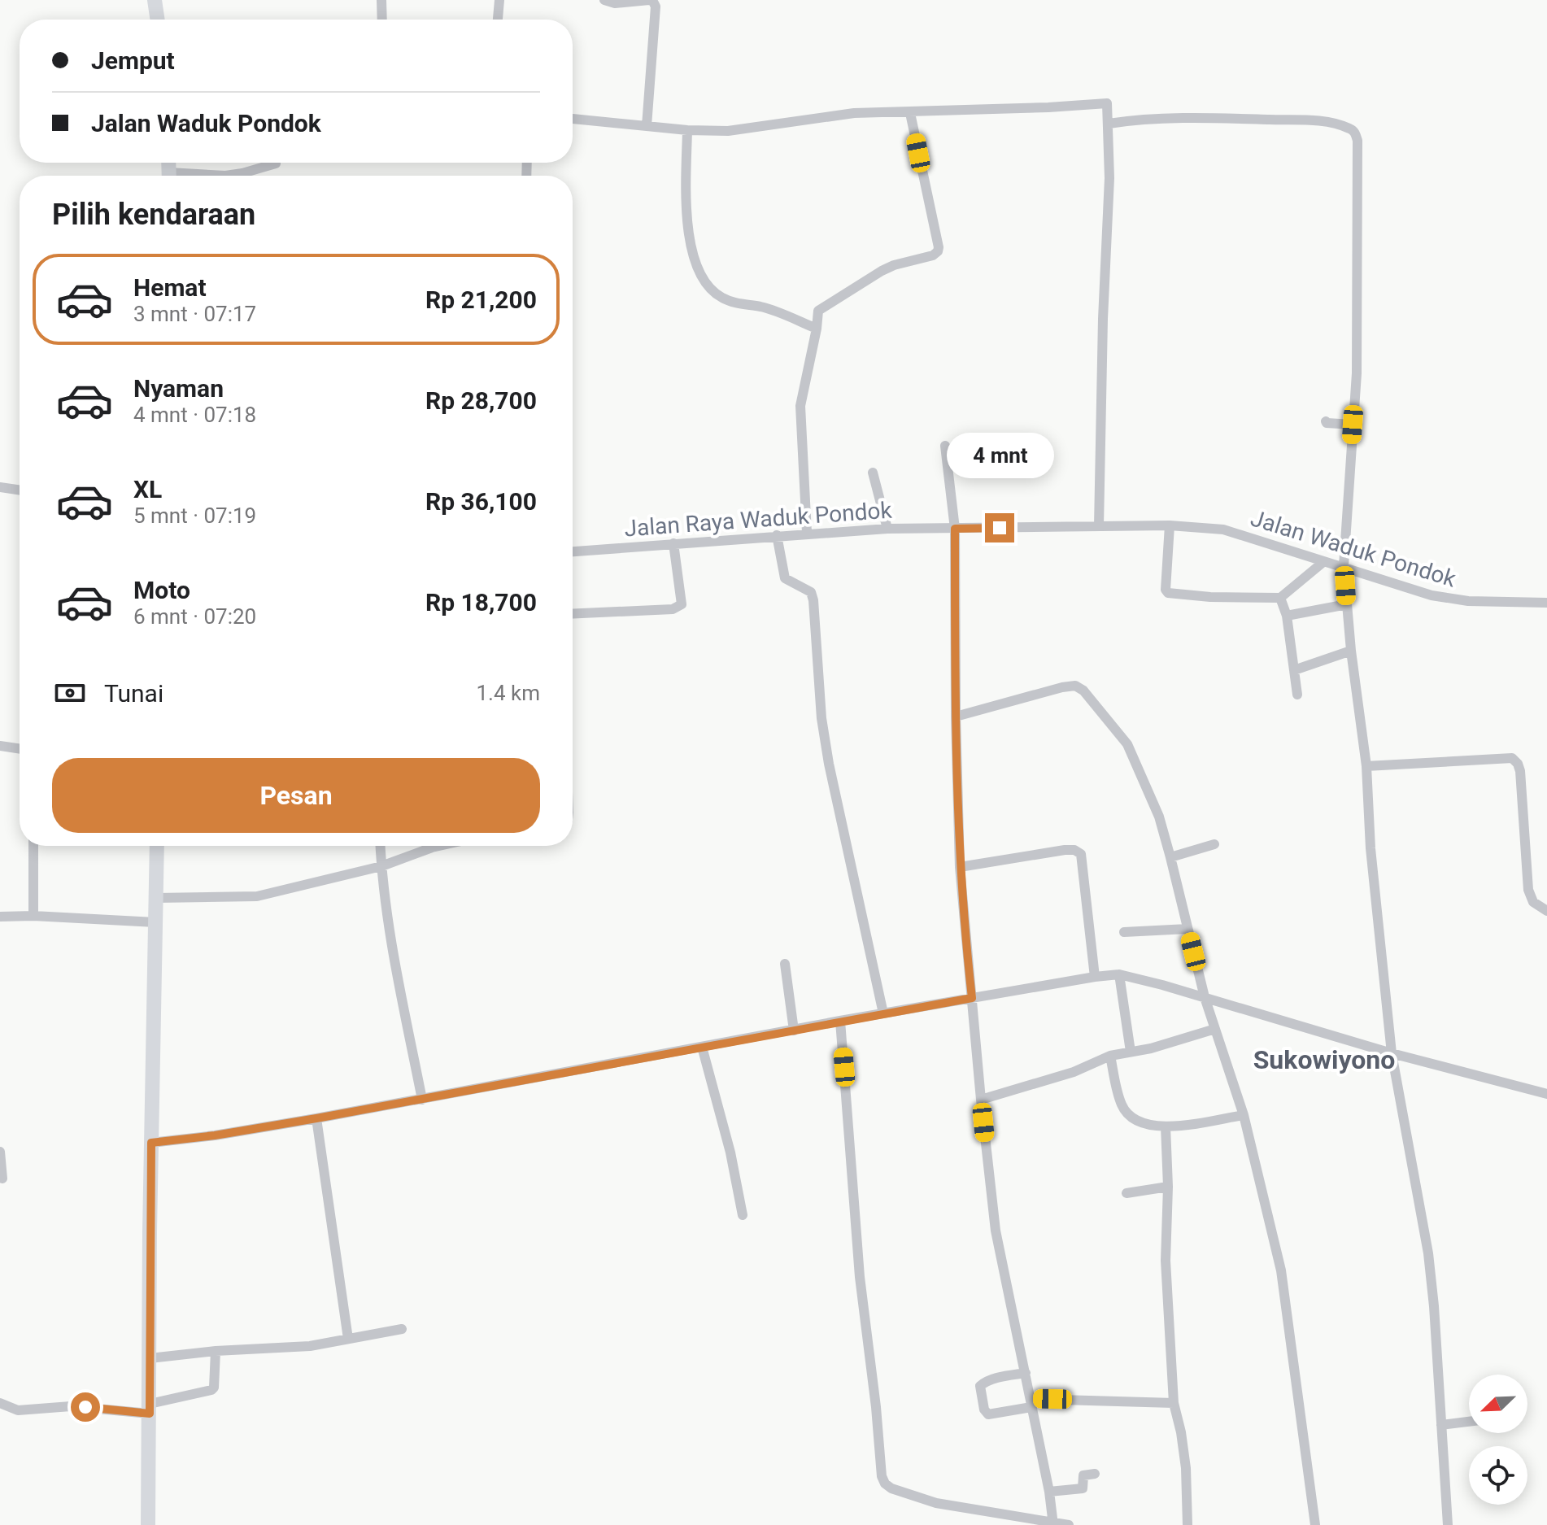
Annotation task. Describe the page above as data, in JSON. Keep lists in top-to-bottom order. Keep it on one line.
{"streets":{"street":["Jalan Raya Waduk Pondok","Jalan Waduk Pondok"]},"crossings":[["Jalan Raya Waduk Pondok","Jalan Waduk Pondok"]],"districts":["Sukowiyono"],"north":"bottom left","page":{"banner":["Jemput","Jalan Waduk Pondok"],"heading":"Pilih kendaraan","list":[{"name":"Hemat","note":"3 mnt · 07:17","value":"Rp 21,200"},{"name":"Nyaman","note":"4 mnt · 07:18","value":"Rp 28,700"},{"name":"XL","note":"5 mnt · 07:19","value":"Rp 36,100"},{"name":"Moto","note":"6 mnt · 07:20","value":"Rp 18,700"}],"bubble":"4 mnt","pay":["Tunai","1.4 km"],"buttons":"Pesan"}}
